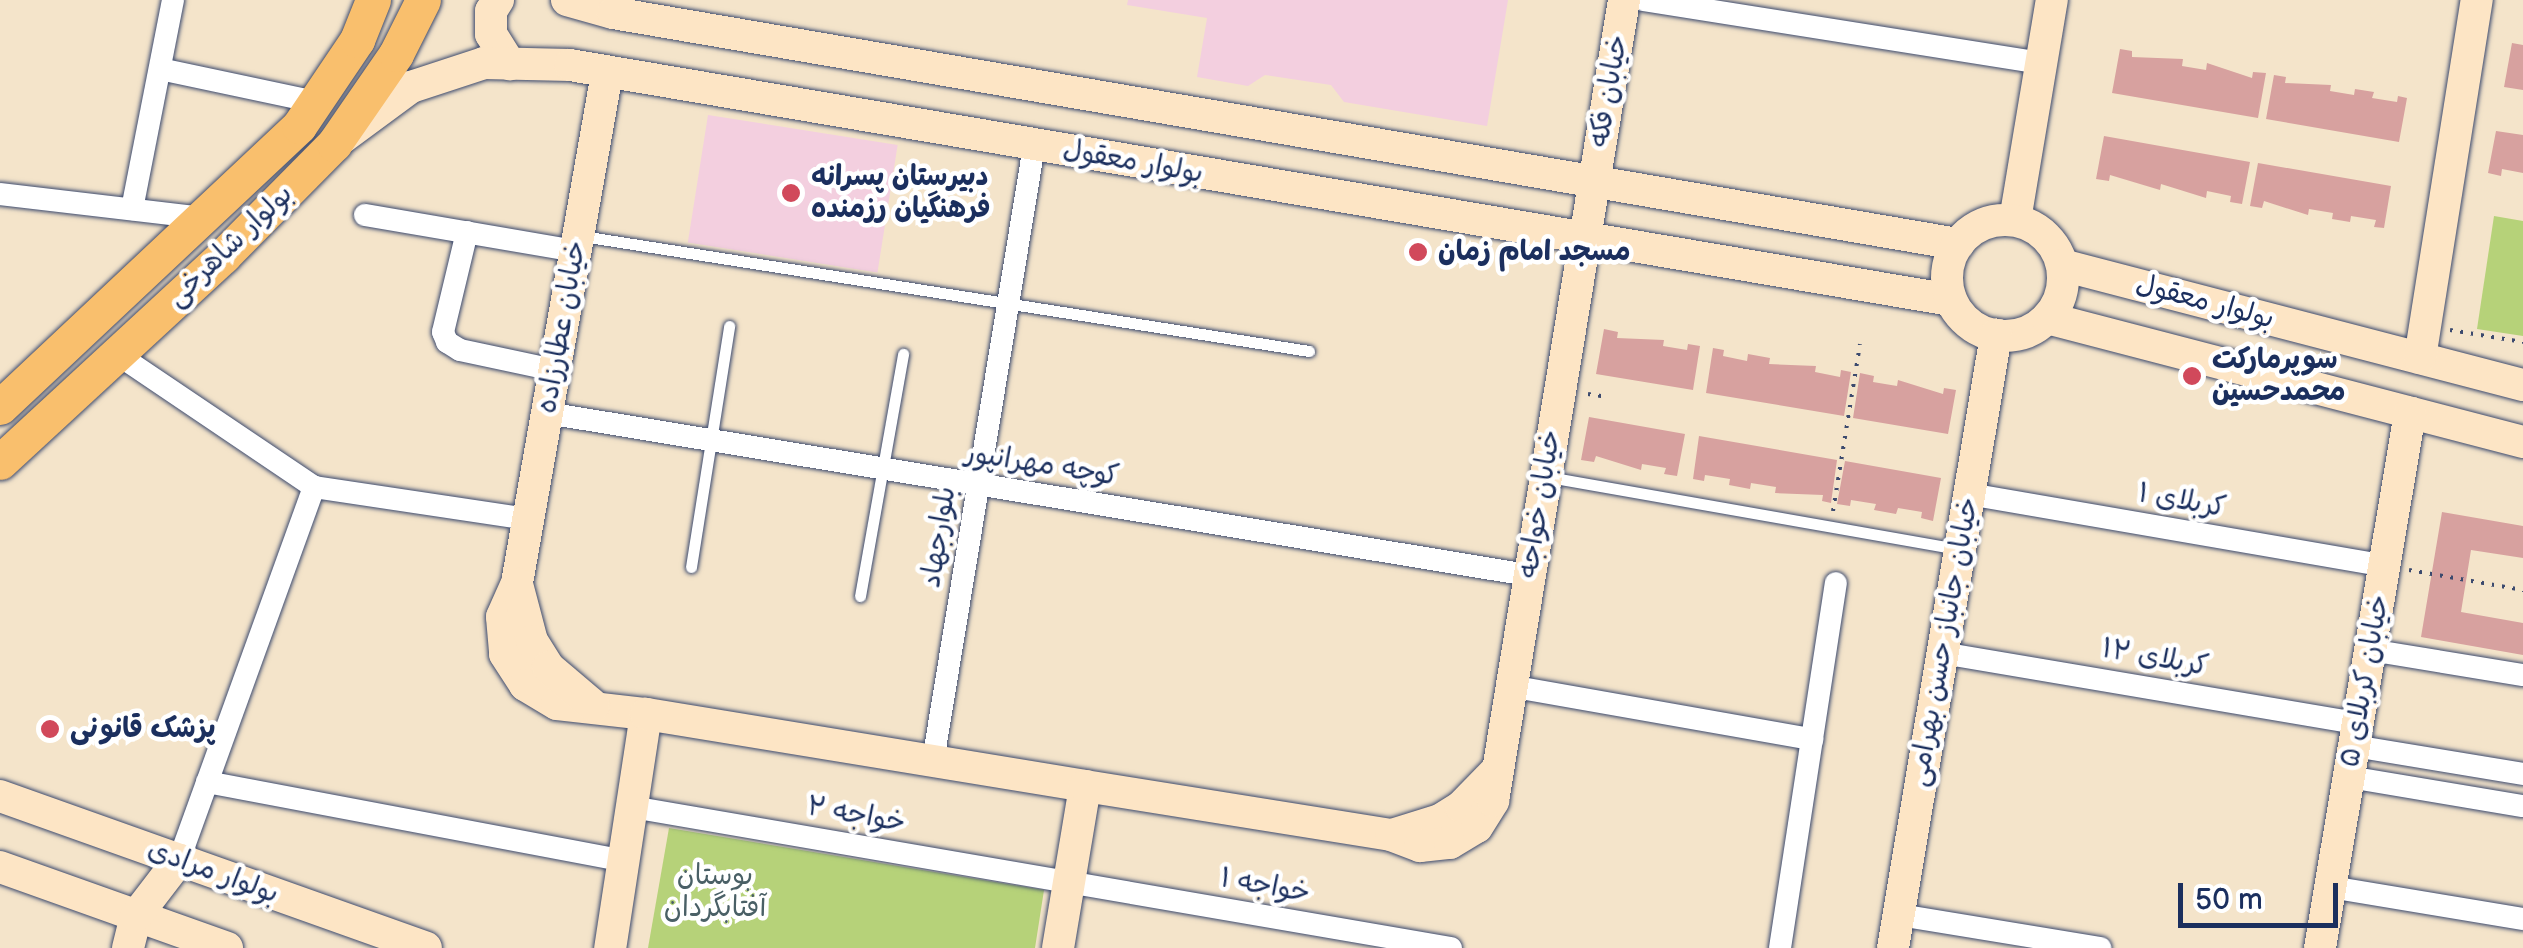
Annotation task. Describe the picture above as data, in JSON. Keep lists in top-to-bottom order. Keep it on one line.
{"streets":{"main road":["بولوار شاهرخی"],"street":["خیابان فکه","بولوار معقول","خیابان عطارزاده","کوچه مهرانپور","کربلای ۱","خیابان خواجه","بلوارجهاد","خیابان جانباز حسن بهرامی","کربلای ۱۲","خیابان کربلای ۵","خواجه ۲","بولوار مرادی","خواجه ۱"]},"crossings":[["خیابان فکه","بولوار معقول"],["خیابان فکه","خیابان خواجه"],["بولوار معقول","بولوار شاهرخی"],["بولوار معقول","خیابان عطارزاده"],["بولوار معقول","خیابان خواجه"],["بولوار معقول","بلوارجهاد"],["بولوار معقول","خیابان جانباز حسن بهرامی"],["بولوار معقول","خیابان کربلای ۵"],["خیابان عطارزاده","کوچه مهرانپور"],["خیابان عطارزاده","خیابان خواجه"],["خیابان عطارزاده","بلوارجهاد"],["کوچه مهرانپور","خیابان خواجه"],["کوچه مهرانپور","بلوارجهاد"],["کربلای ۱","خیابان جانباز حسن بهرامی"],["کربلای ۱","خیابان کربلای ۵"],["خیابان خواجه","بلوارجهاد"],["خیابان جانباز حسن بهرامی","کربلای ۱۲"],["کربلای ۱۲","خیابان کربلای ۵"],["خواجه ۲","خواجه ۱"]],"parks":["بوستان آفتابگردان"],"places":["دبیرستان پسرانه فرهنگیان رزمنده","مسجد امام زمان","سوپرمارکت محمدحسین","پزشک قانونی"],"scale_bar":"50 m"}
